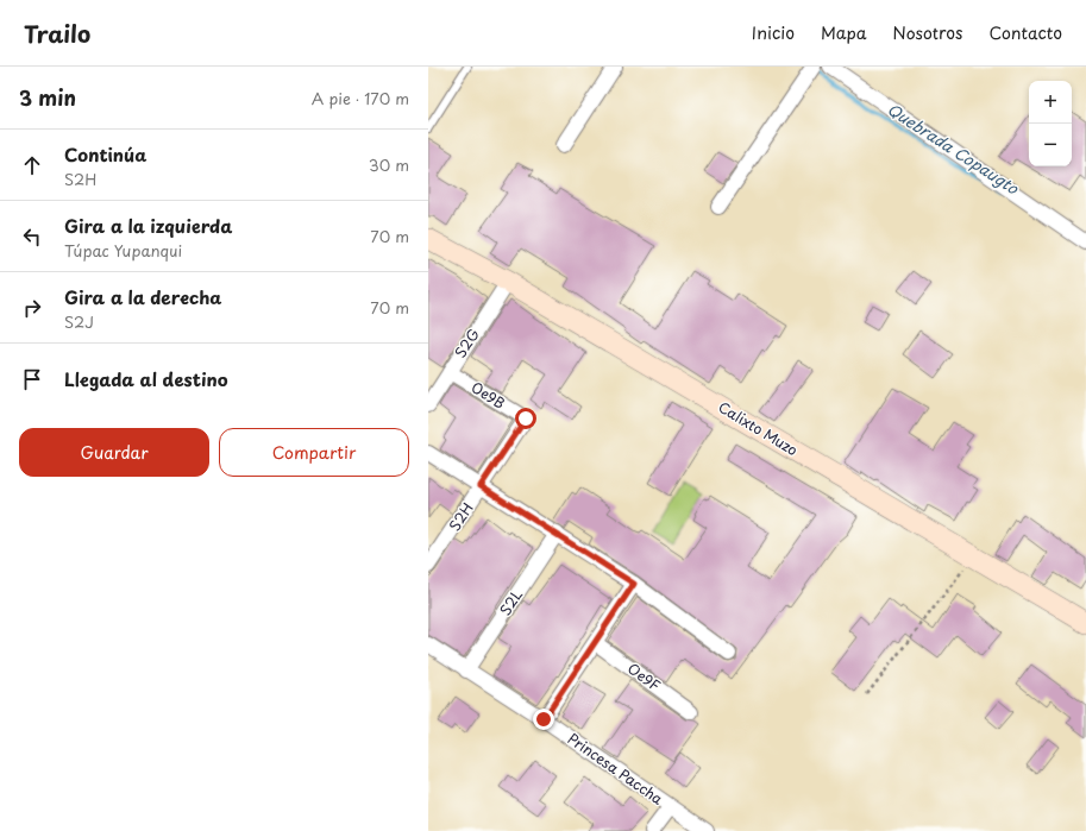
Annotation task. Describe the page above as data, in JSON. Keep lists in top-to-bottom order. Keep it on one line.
{"streets":{"street":["S2G","Oe9B","Calixto Muzo","S2H","S2L","Oe9F","Princesa Paccha"]},"crossings":[["S2G","Oe9B"],["S2G","Calixto Muzo"],["Oe9B","S2H"],["S2L","Princesa Paccha"]],"water":["Quebrada Copaugto"],"page":{"header":"Trailo","nav":["Inicio","Mapa","Nosotros","Contacto"],"heading":["3 min","A pie · 170 m"],"map_buttons":["+","−"],"list":[["Continúa","S2H","30 m"],["Gira a la izquierda","Túpac Yupanqui","70 m"],["Gira a la derecha","S2J","70 m"],"Llegada al destino"],"buttons":["Guardar","Compartir"]}}
